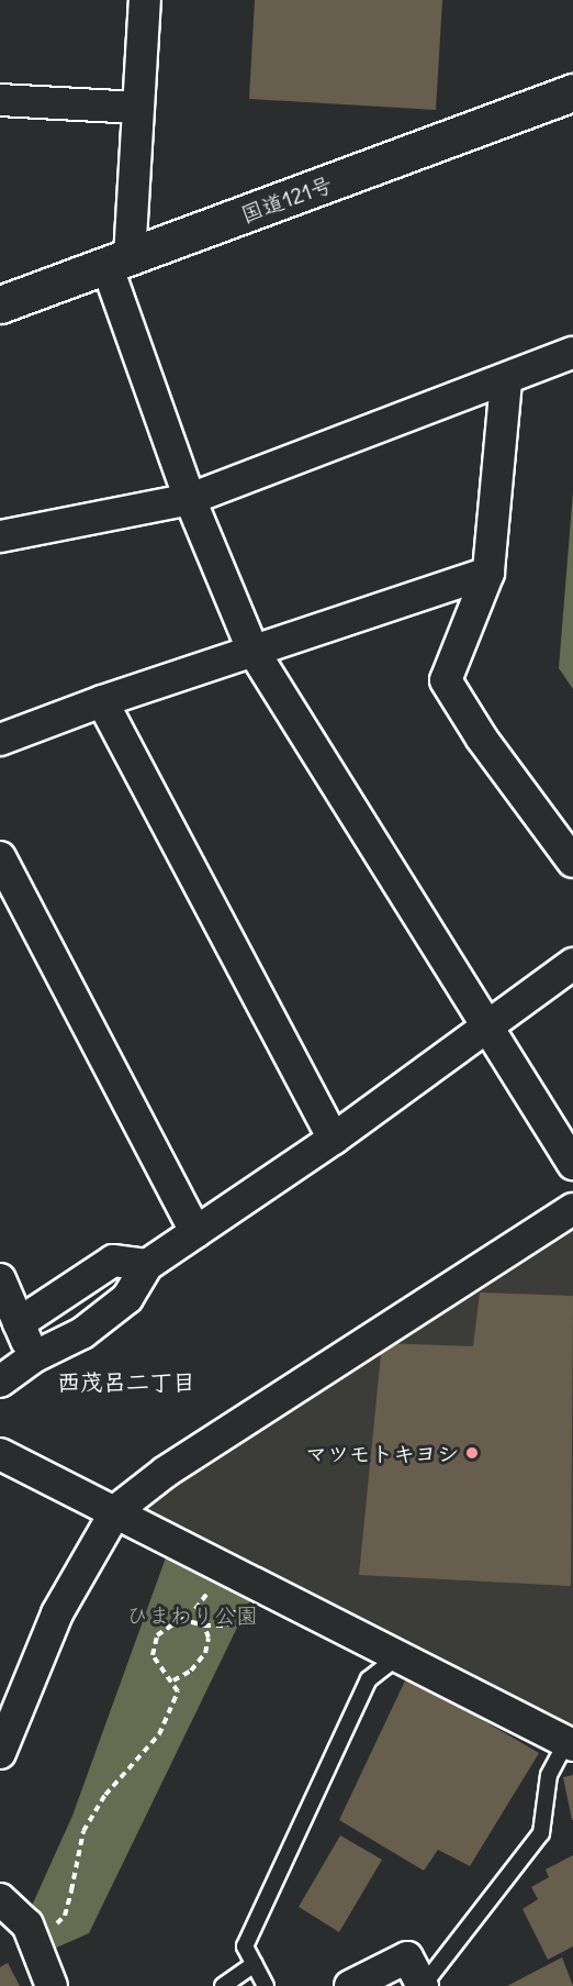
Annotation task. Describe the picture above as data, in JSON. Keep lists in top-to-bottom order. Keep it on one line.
{"streets":{"highway":["国道121号"]},"districts":["西茂呂二丁目"],"parks":["ひまわり公園"],"places":["マツモトキヨシ"]}
